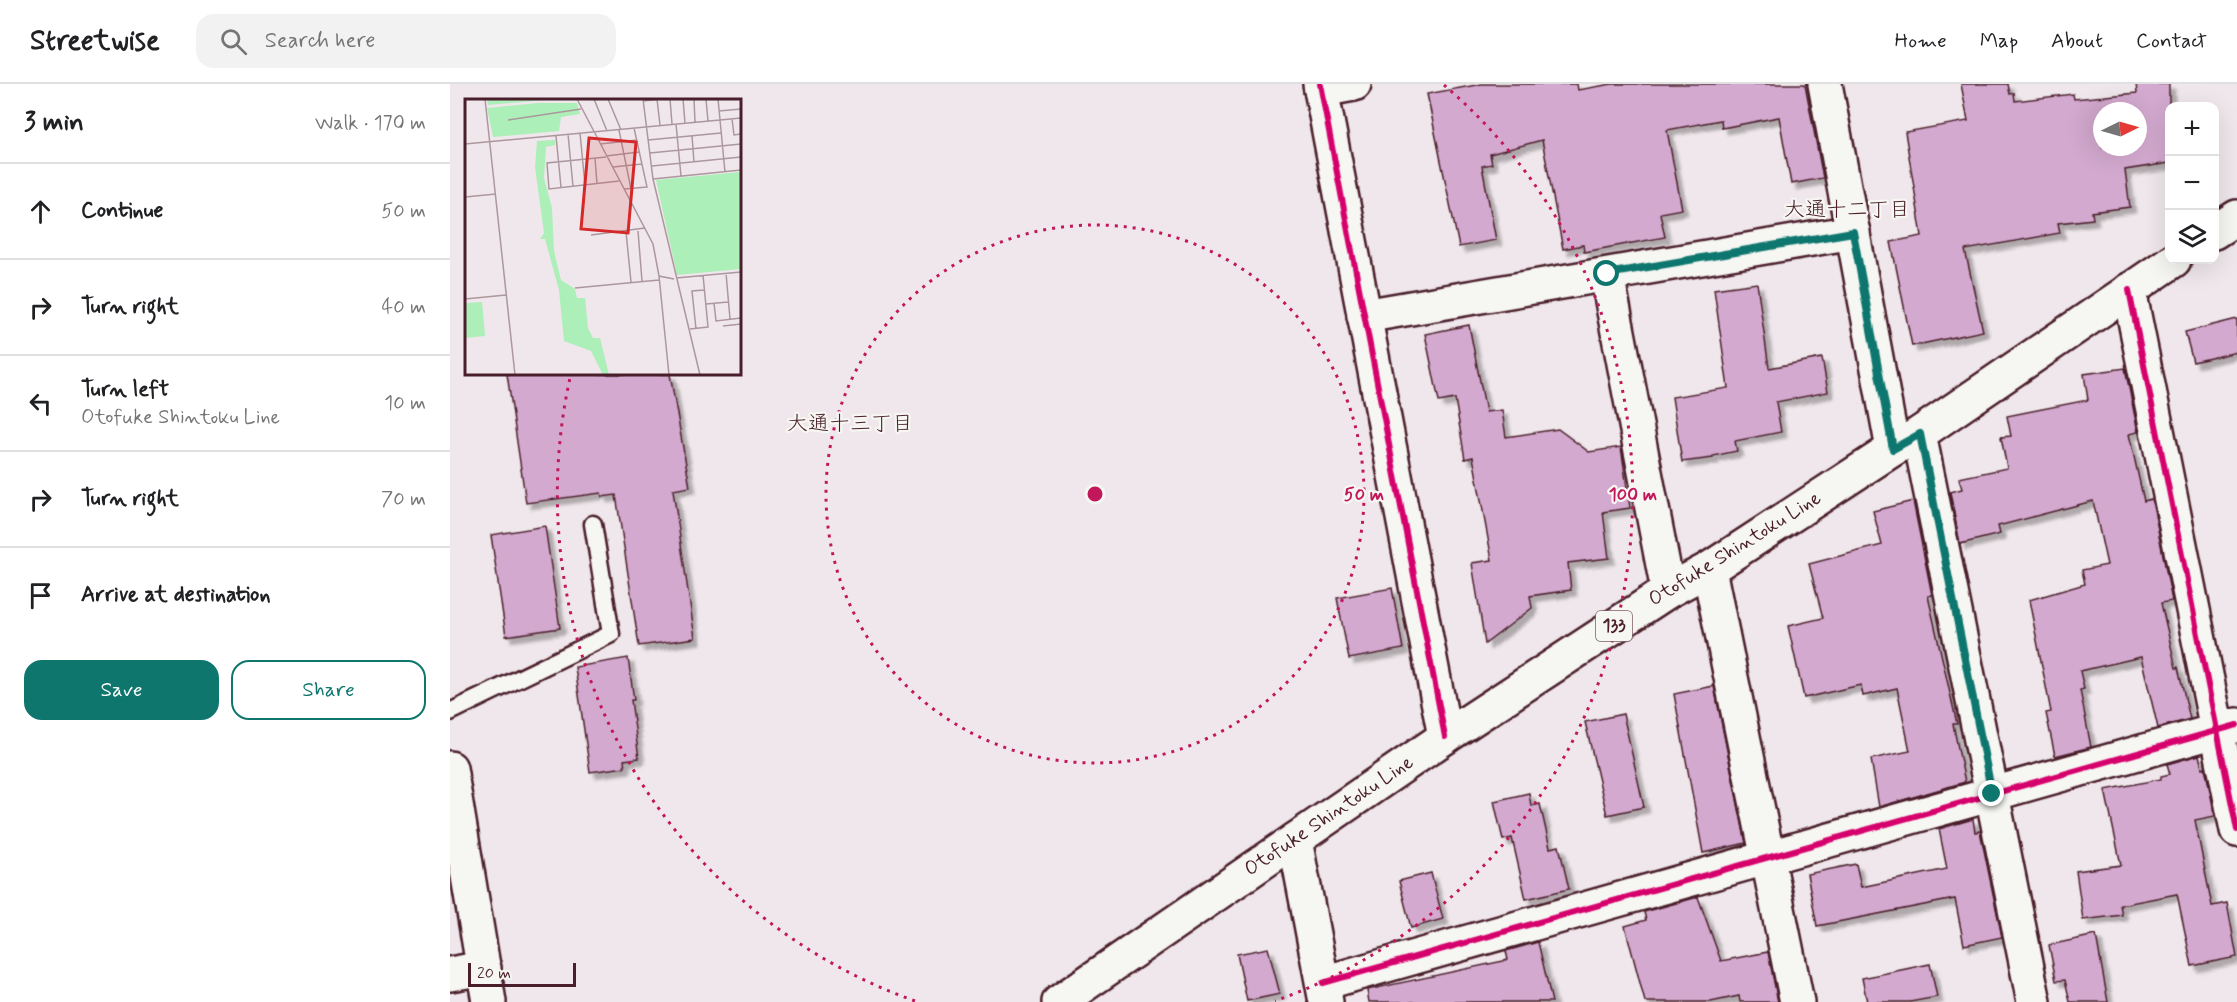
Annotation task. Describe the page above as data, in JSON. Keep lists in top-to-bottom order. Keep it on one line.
{"streets":{"street":["Otofuke Shintoku Line","133"]},"districts":["大通十二丁目","大通十三丁目"],"scale_bar":"20 m","north":"right","page":{"header":"Streetwise","search":"Search here","nav":["Home","Map","About","Contact"],"heading":["3 min","Walk · 170 m"],"map_buttons":["+","−"],"list":[["Continue","50 m"],["Turn right","40 m"],["Turn left","Otofuke Shintoku Line","10 m"],["Turn right","70 m"],"Arrive at destination"],"buttons":["Save","Share"],"scale":"20 m"},"rings":["50 m","100 m"]}
